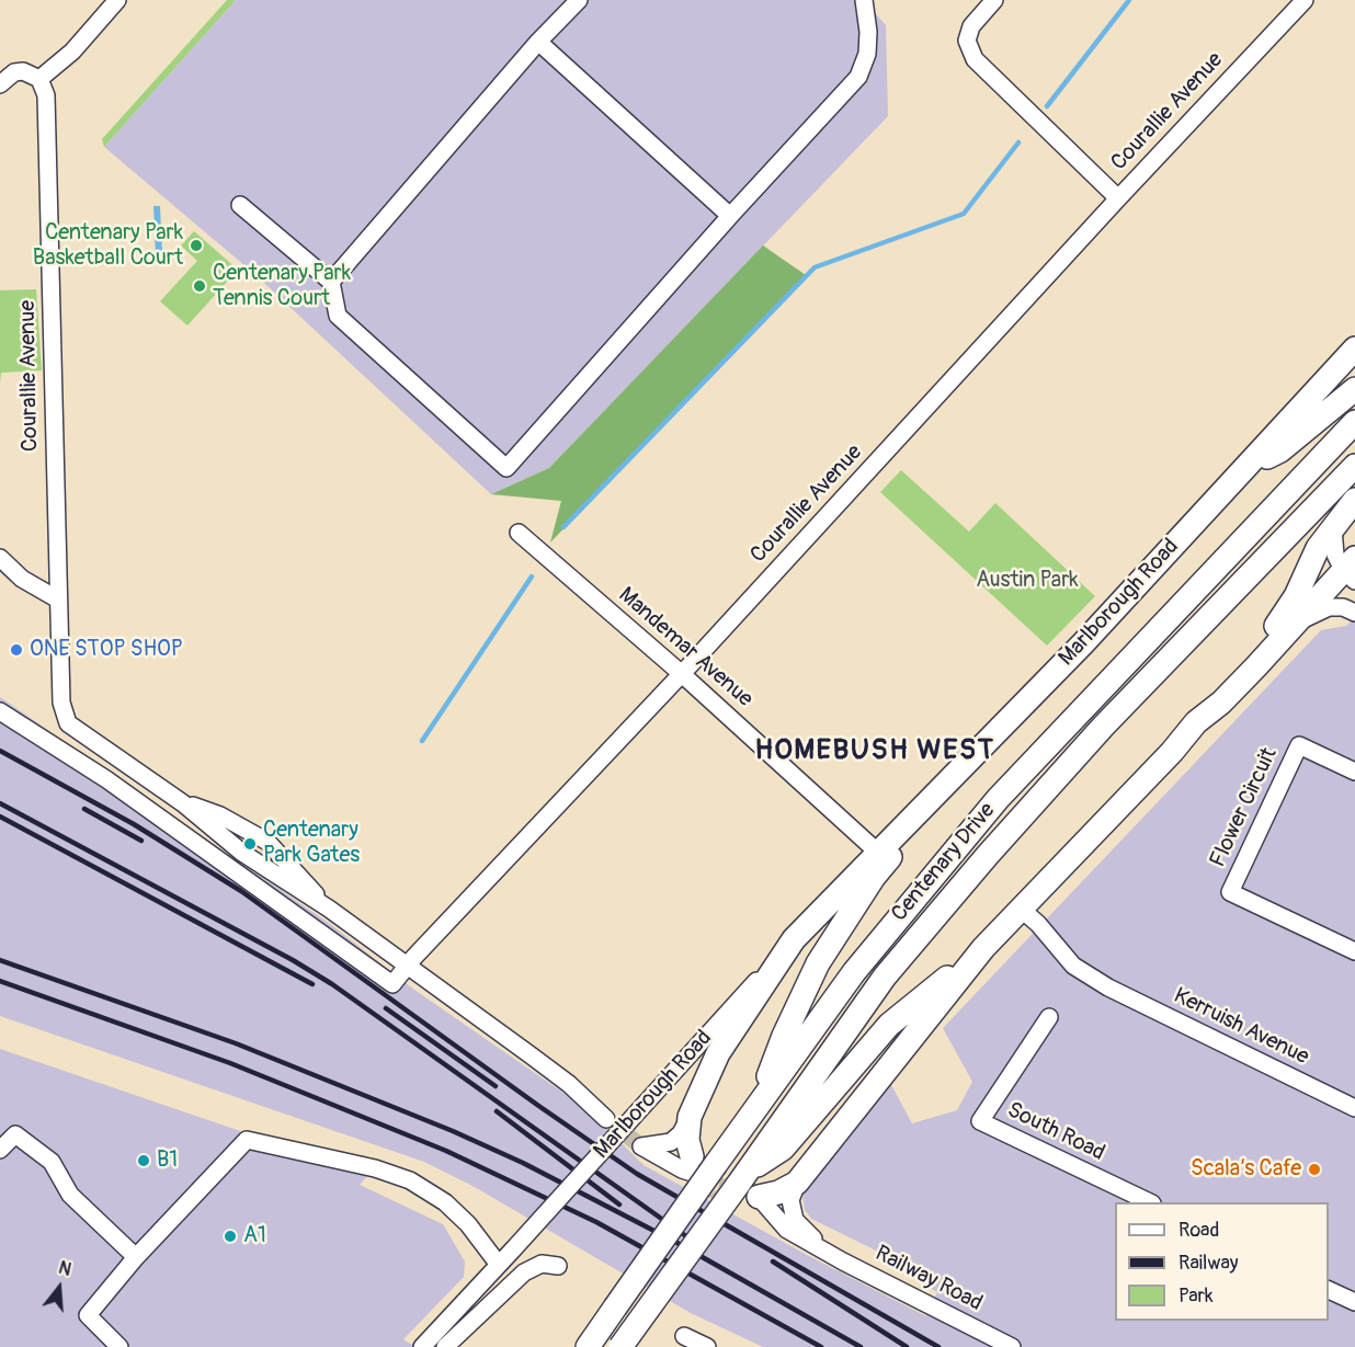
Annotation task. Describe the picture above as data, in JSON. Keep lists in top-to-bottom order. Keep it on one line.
{"streets":{"highway":["Marlborough Road","Centenary Drive"],"street":["Courallie Avenue","Mandemar Avenue","Flower Circuit","Kerruish Avenue","South Road","Railway Road"]},"crossings":[["Courallie Avenue","Mandemar Avenue"],["Marlborough Road","Mandemar Avenue"]],"districts":["HOMEBUSH WEST"],"parks":["Austin Park"],"places":["Centenary Park Basketball Court","Centenary Park Tennis Court","ONE STOP SHOP","Centenary Park Gates","B1","Scala’s Cafe","A1"],"legend":["Road","Railway","Park"],"north":"top"}
